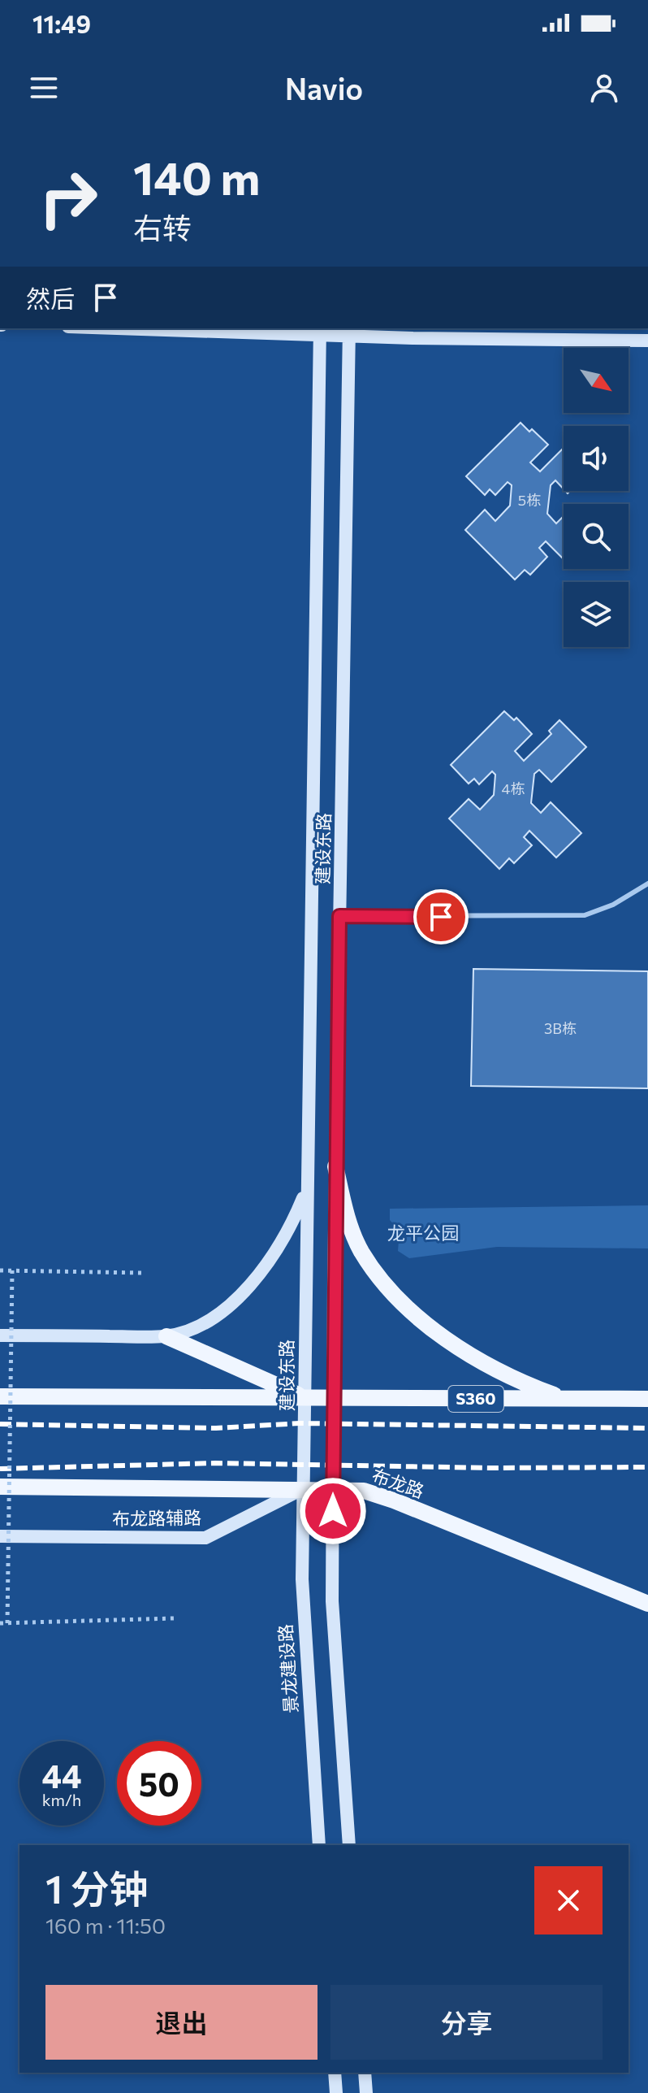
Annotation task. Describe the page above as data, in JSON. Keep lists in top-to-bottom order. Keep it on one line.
{"streets":{"main road":["建设东路","S360","布龙路","布龙路辅路","景龙建设路"]},"crossings":[["建设东路","S360"],["建设东路","布龙路"],["建设东路","布龙路辅路"],["建设东路","景龙建设路"],["布龙路","布龙路辅路"],["布龙路","景龙建设路"],["布龙路辅路","景龙建设路"]],"parks":["龙平公园"],"house_numbers":["5栋","4栋","3B栋"],"north":"bottom right","page":{"status":"11:49","header":"Navio","turn":["140 m","右转"],"then":"然后","speed":"44 km/h","limit":"50","heading":["1 分钟","160 m · 11:50"],"buttons":["退出","分享"]}}
